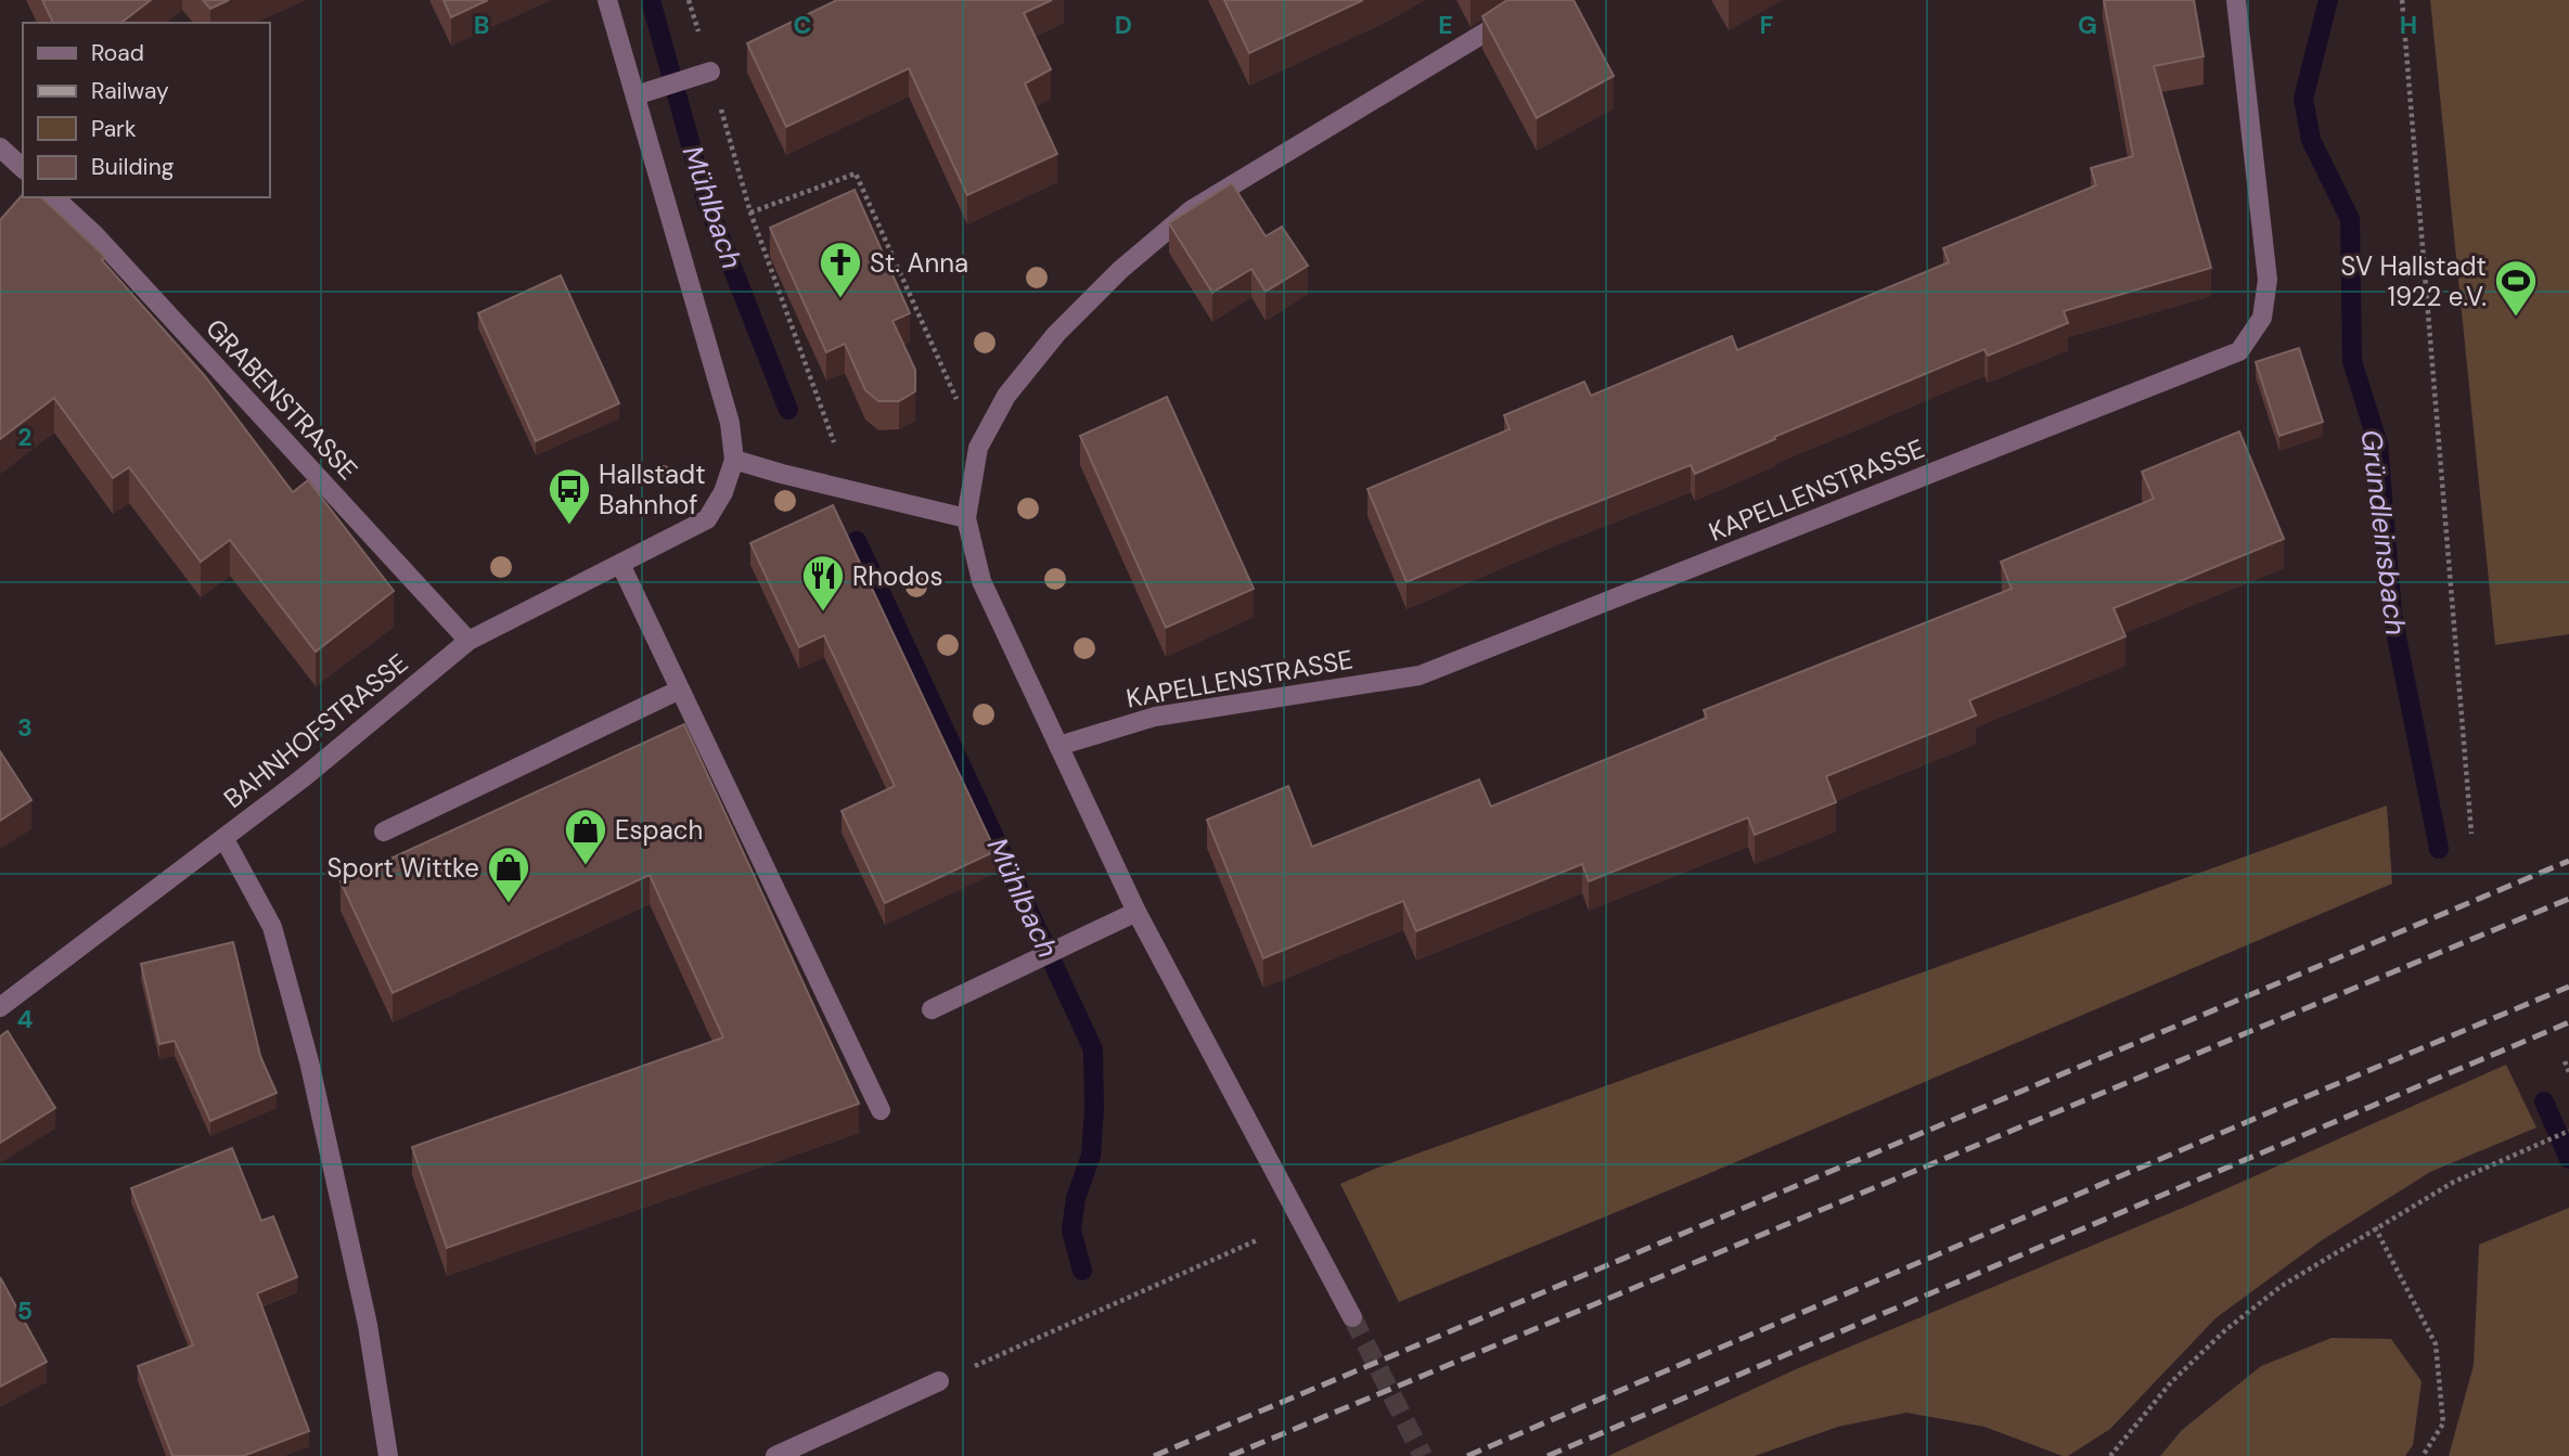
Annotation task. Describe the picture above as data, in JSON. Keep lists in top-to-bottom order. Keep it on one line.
{"streets":{"street":["GRABENSTRASSE","KAPELLENSTRASSE","BAHNHOFSTRASSE"]},"crossings":[["GRABENSTRASSE","BAHNHOFSTRASSE"]],"water":["Mühlbach","Gründleinsbach"],"places":{"church":["St. Anna"],"sports":["SV Hallstadt 1922 e.V."],"bus stop":["Hallstadt Bahnhof"],"restaurant":["Rhodos"],"shop":["Espach","Sport Wittke"]},"legend":["Road","Railway","Park","Building"],"grid":{"columns":["B","C","D","E","F","G","H"],"rows":["2","3","4","5"]}}
